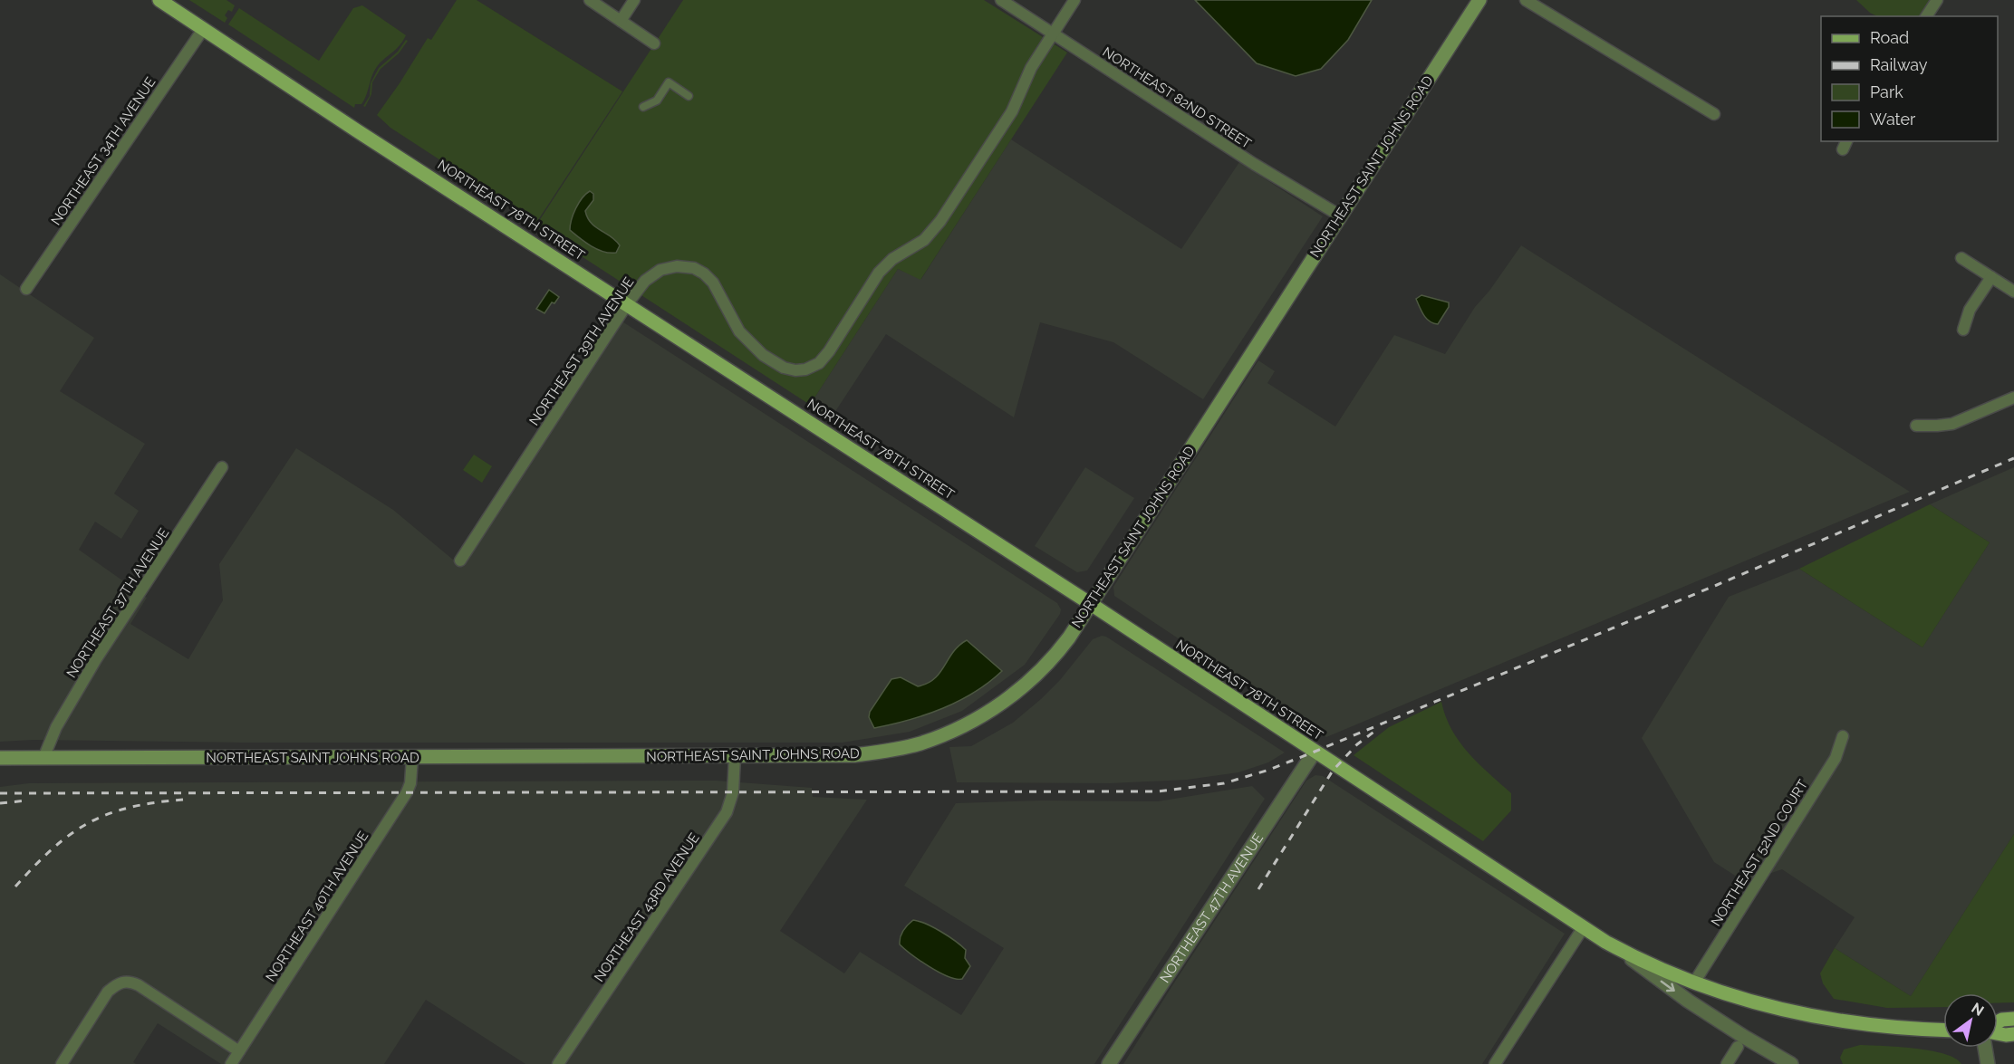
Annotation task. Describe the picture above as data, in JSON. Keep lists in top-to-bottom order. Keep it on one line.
{"streets":{"main road":["NORTHEAST SAINT JOHNS ROAD","NORTHEAST 78TH STREET"],"street":["NORTHEAST 82ND STREET","NORTHEAST 34TH AVENUE","NORTHEAST 39TH AVENUE","NORTHEAST 37TH AVENUE","NORTHEAST 52ND COURT","NORTHEAST 40TH AVENUE","NORTHEAST 43RD AVENUE","NORTHEAST 47TH AVENUE"]},"crossings":[["NORTHEAST 82ND STREET","NORTHEAST SAINT JOHNS ROAD"],["NORTHEAST 82ND STREET","NORTHEAST 39TH AVENUE"],["NORTHEAST 34TH AVENUE","NORTHEAST 78TH STREET"],["NORTHEAST SAINT JOHNS ROAD","NORTHEAST 78TH STREET"],["NORTHEAST SAINT JOHNS ROAD","NORTHEAST 37TH AVENUE"],["NORTHEAST SAINT JOHNS ROAD","NORTHEAST 40TH AVENUE"],["NORTHEAST SAINT JOHNS ROAD","NORTHEAST 43RD AVENUE"],["NORTHEAST 78TH STREET","NORTHEAST 39TH AVENUE"],["NORTHEAST 78TH STREET","NORTHEAST 52ND COURT"],["NORTHEAST 78TH STREET","NORTHEAST 47TH AVENUE"]],"legend":["Road","Railway","Park","Water"],"north":"top right"}
